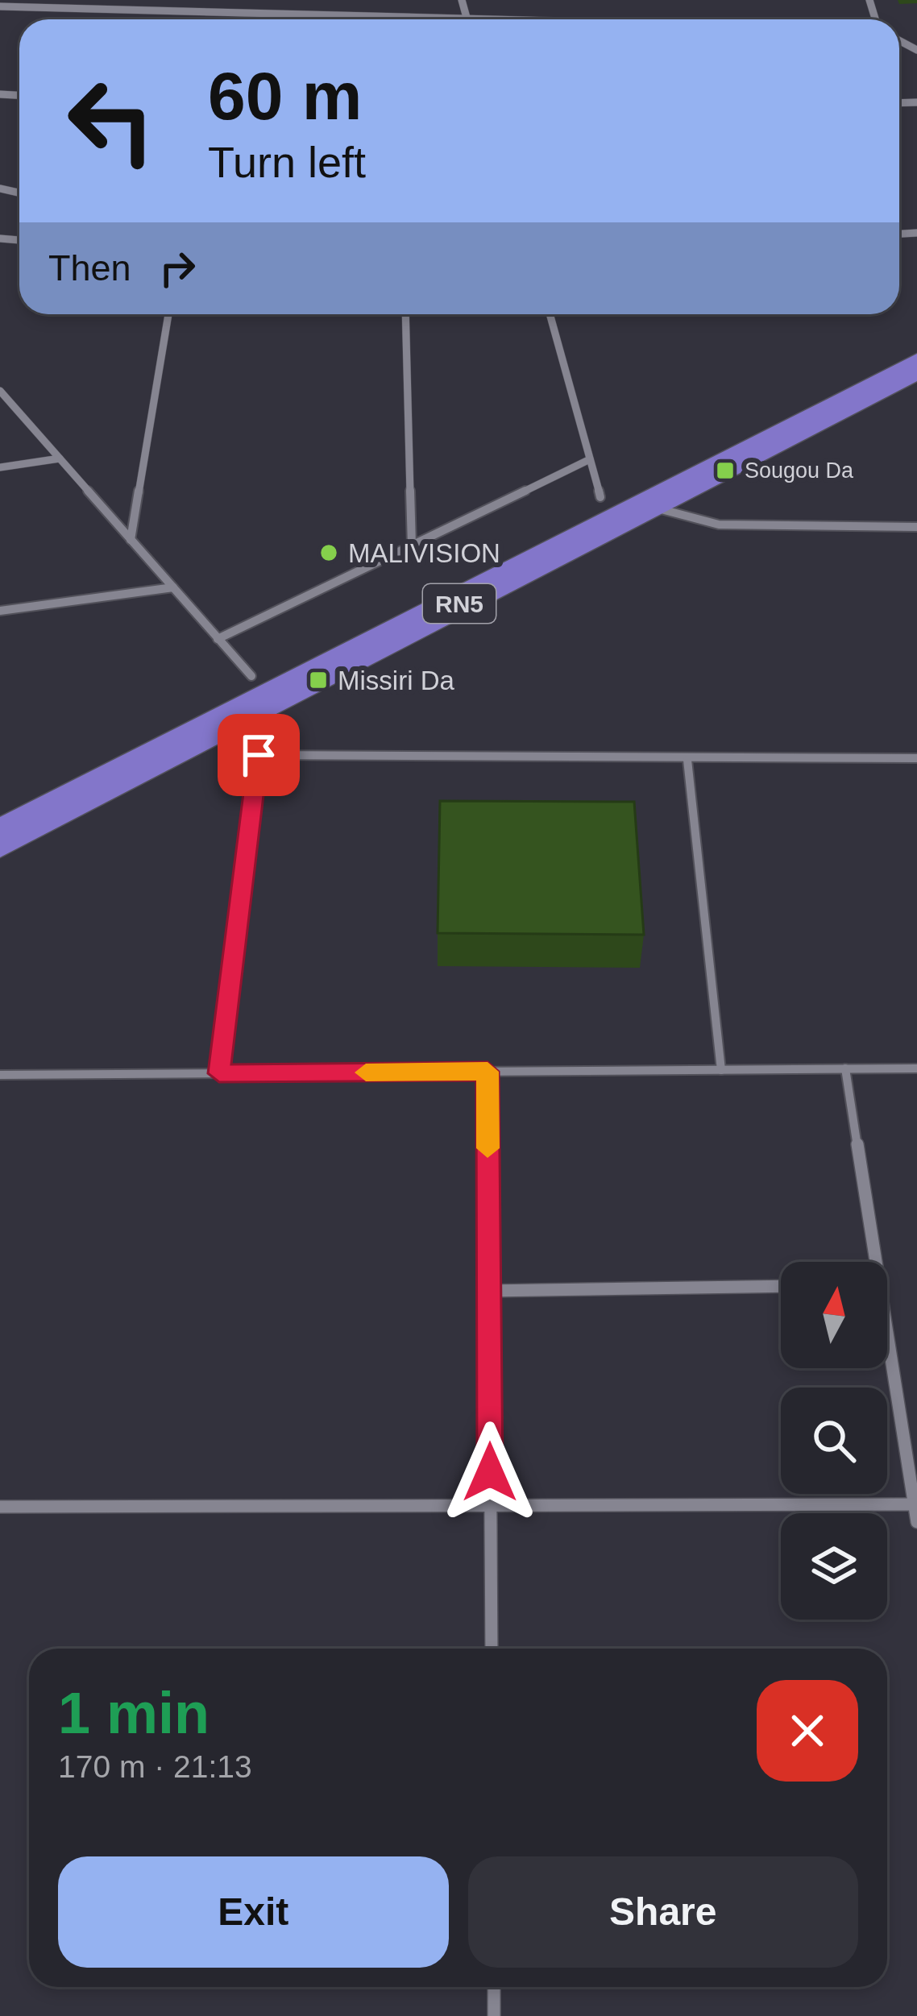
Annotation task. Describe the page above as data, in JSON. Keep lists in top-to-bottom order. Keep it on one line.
{"streets":{"highway":["RN5"]},"places":{"transit":["Sougou Da","Missiri Da"],"other":["MALIVISION"]},"north":"top","page":{"turn":["60 m","Turn left"],"then":"Then","heading":["1 min","170 m · 21:13"],"buttons":["Exit","Share"]}}
